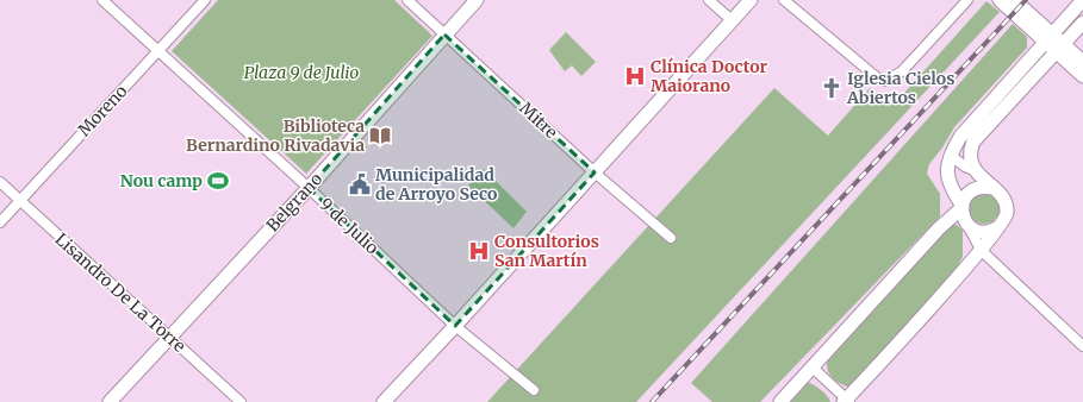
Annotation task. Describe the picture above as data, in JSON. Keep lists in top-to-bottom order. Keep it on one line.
{"streets":{"street":["Moreno","Mitre","Belgrano","9 de Julio","Lisandro De La Torre"]},"crossings":[["Moreno","9 de Julio"],["Moreno","Lisandro De La Torre"],["Mitre","Belgrano"],["Belgrano","9 de Julio"],["Belgrano","Lisandro De La Torre"]],"parks":["Plaza 9 de Julio"],"places":{"hospital":["Clínica Doctor Maiorano","Consultorios San Martín"],"church":["Iglesia Cielos Abiertos"],"library":["Biblioteca Bernardino Rivadavia"],"sports":["Nou camp"],"public building":["Municipalidad de Arroyo Seco"]}}
